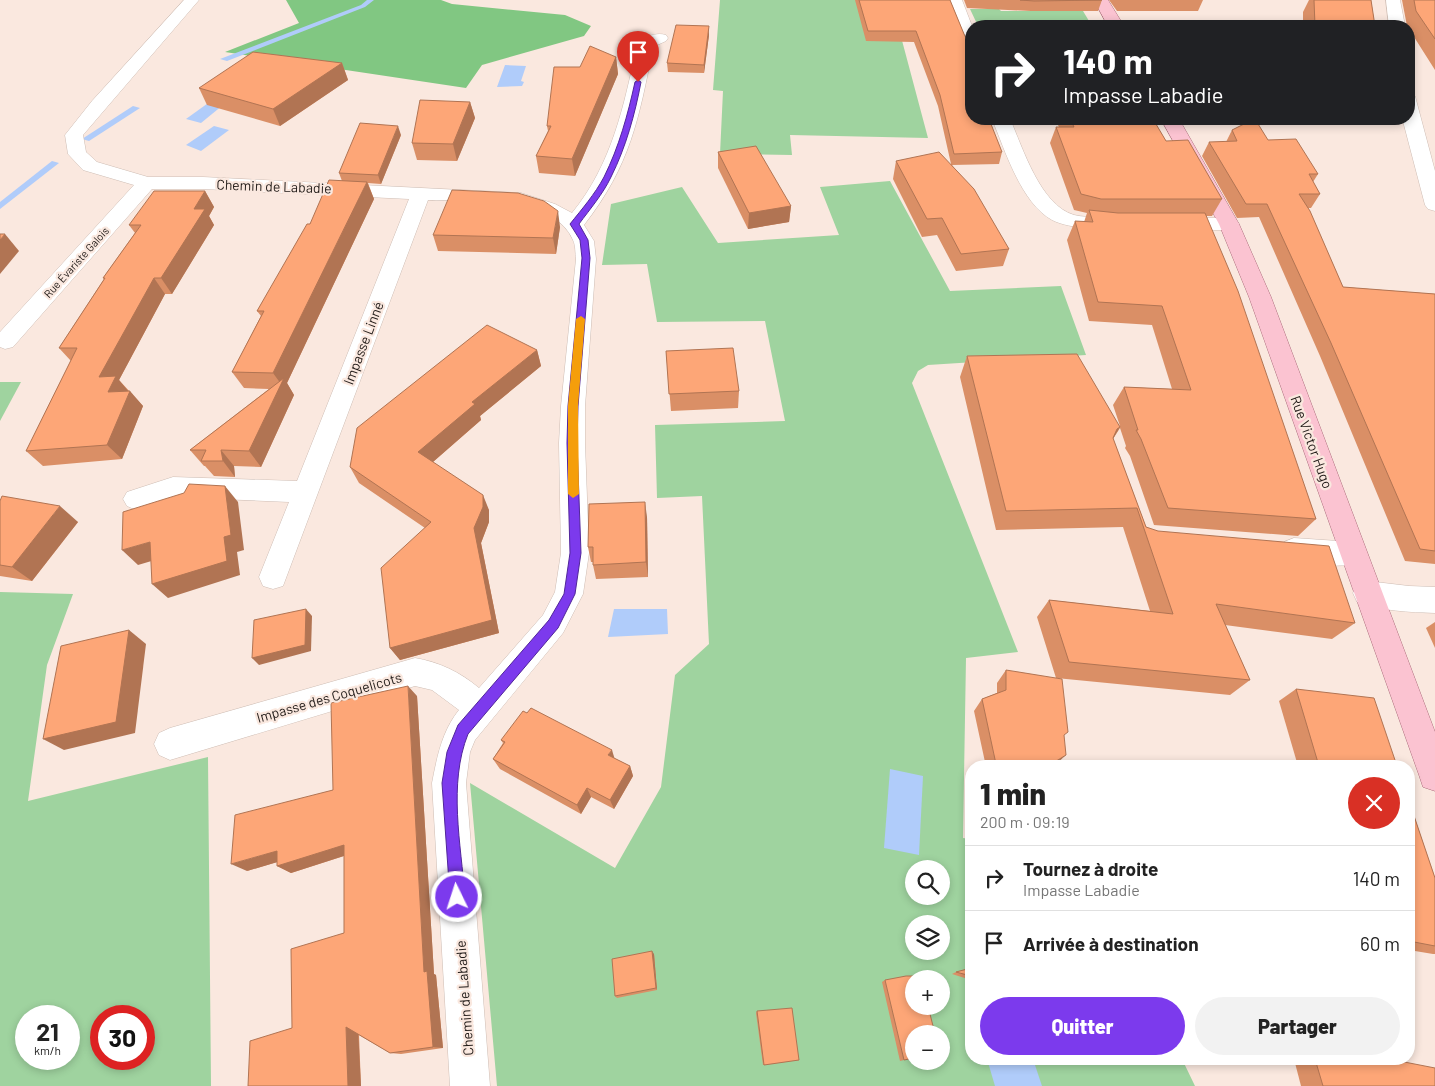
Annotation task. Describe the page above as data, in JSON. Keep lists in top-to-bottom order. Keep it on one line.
{"streets":{"main road":["Rue Victor Hugo"],"street":["Chemin de Labadie","Rue Évariste Galois","Impasse Linné","Impasse des Coquelicots"]},"crossings":[["Chemin de Labadie","Rue Évariste Galois"],["Chemin de Labadie","Impasse Linné"],["Chemin de Labadie","Impasse des Coquelicots"]],"page":{"turn":["140 m","Impasse Labadie"],"heading":["1 min","200 m · 09:19"],"list":[{"name":"Tournez à droite","note":"Impasse Labadie","value":"140 m"},{"name":"Arrivée à destination","value":"60 m"}],"map_buttons":["+","−"],"buttons":["Quitter","Partager"],"speed":"21 km/h","limit":"30"}}
